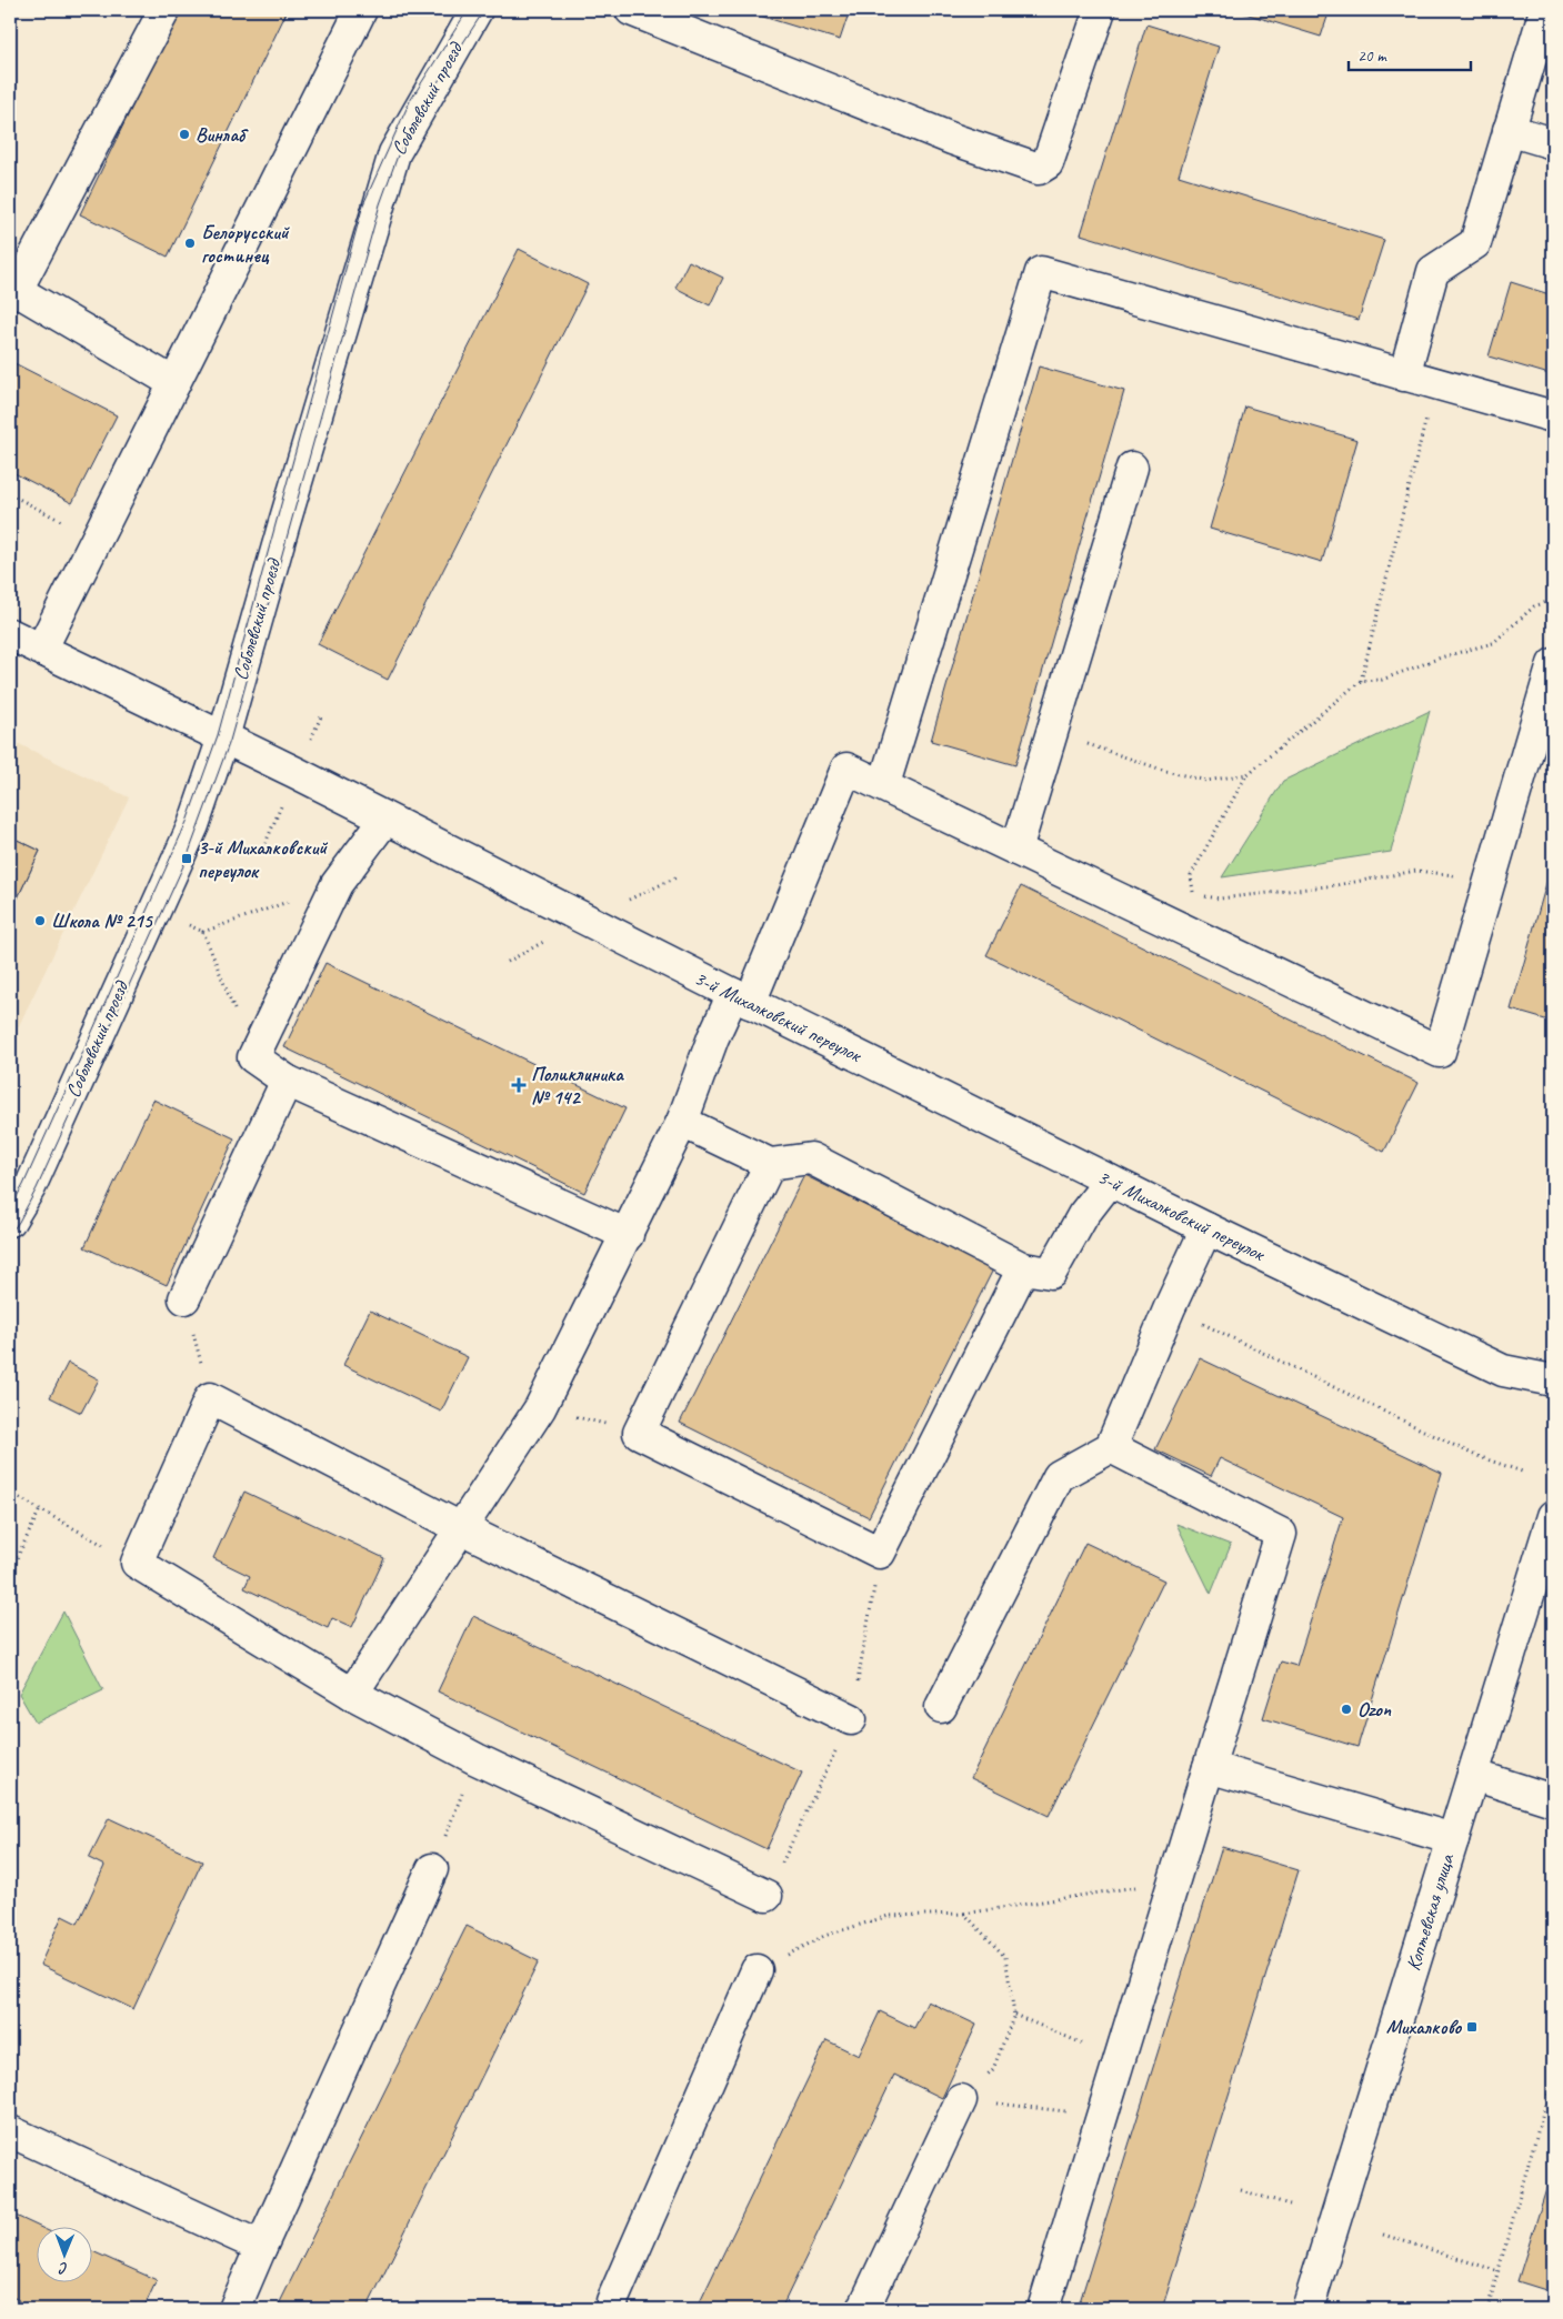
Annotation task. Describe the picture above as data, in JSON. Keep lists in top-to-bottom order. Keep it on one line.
{"streets":{"street":["Соболевский проезд","3-й Михалковский переулок","Коптевская улица"]},"crossings":[["Соболевский проезд","3-й Михалковский переулок"]],"places":{"other":["Винлаб","Белорусский гостинец","Школа № 215","Ozon"],"transit":["3-й Михалковский переулок","Михалково"],"health":["Поликлиника № 142"]},"scale_bar":"20 m","north":"bottom"}
